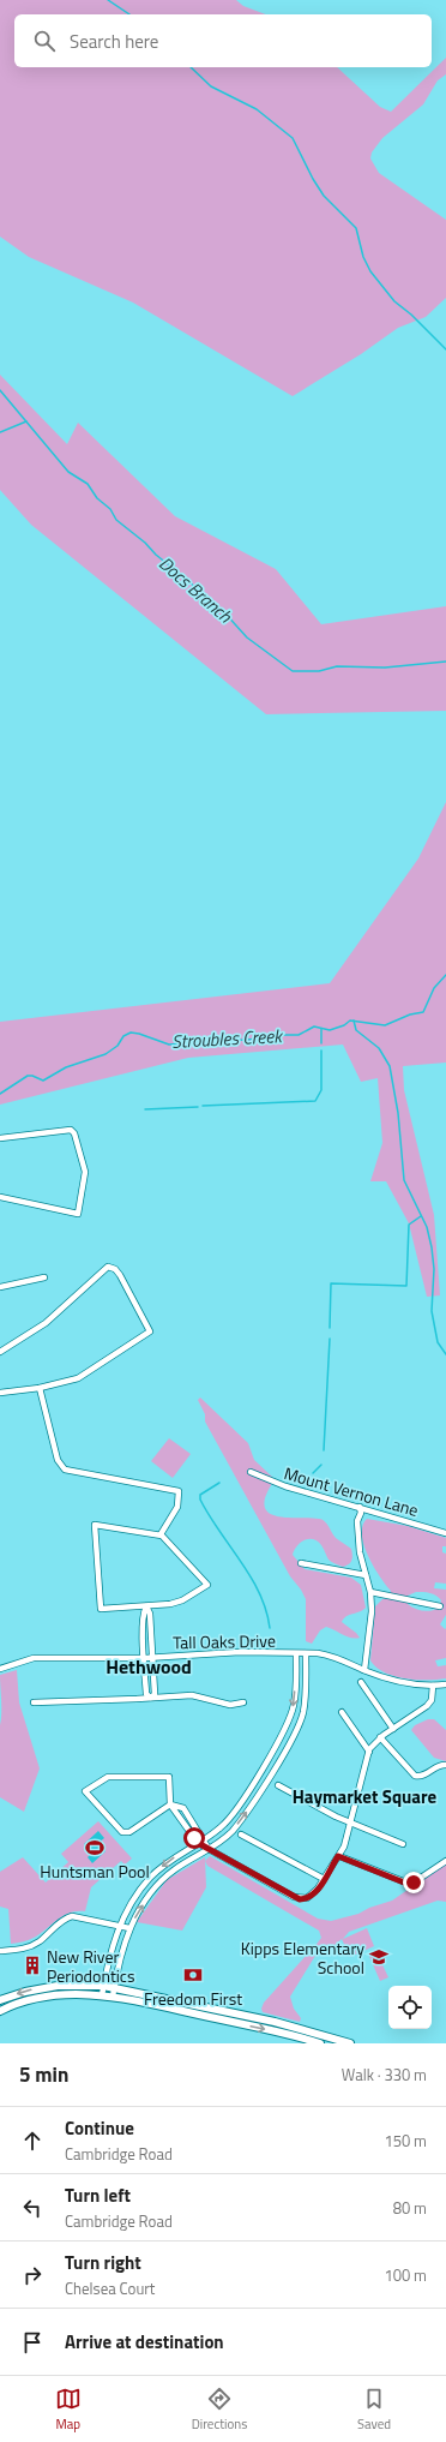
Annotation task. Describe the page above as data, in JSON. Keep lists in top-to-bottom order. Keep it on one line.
{"streets":{"street":["Mount Vernon Lane","Tall Oaks Drive"]},"districts":["Hethwood","Haymarket Square"],"water":["Docs Branch","Stroubles Creek"],"places":{"sports":["Huntsman Pool"],"school or university":["Kipps Elementary School"],"building":["New River Periodontics"],"bank":["Freedom First"]},"page":{"search":"Search here","heading":["5 min","Walk · 330 m"],"list":[["Continue","Cambridge Road","150 m"],["Turn left","Cambridge Road","80 m"],["Turn right","Chelsea Court","100 m"],"Arrive at destination"],"nav":["Map","Directions","Saved"]}}
